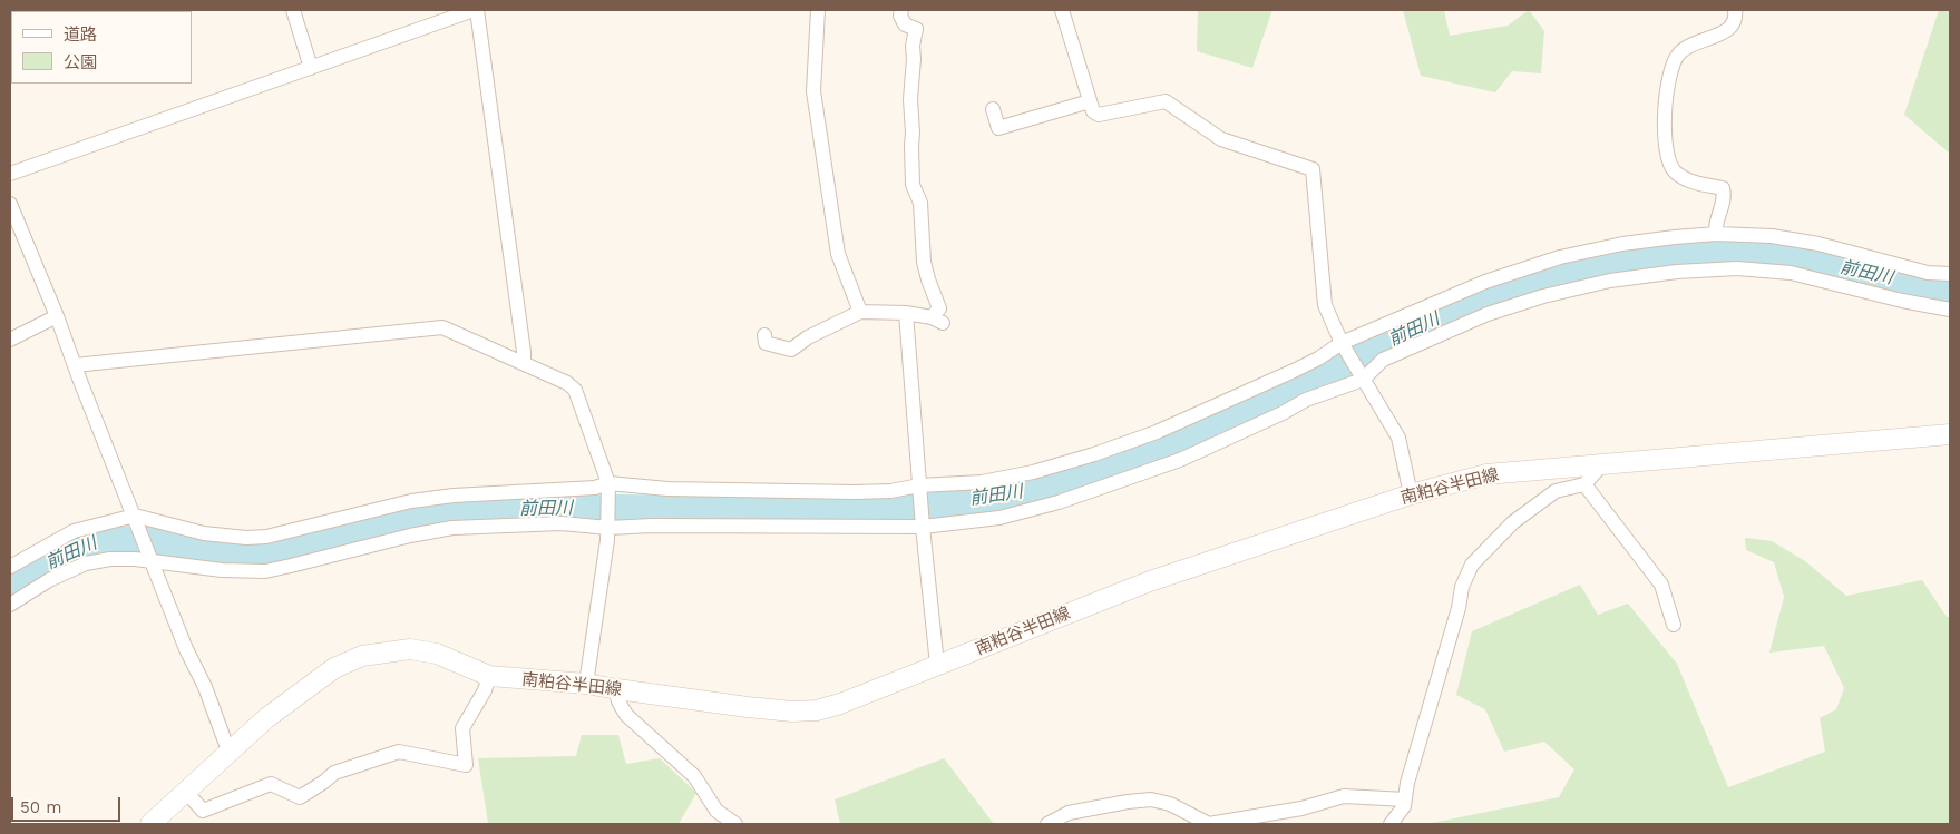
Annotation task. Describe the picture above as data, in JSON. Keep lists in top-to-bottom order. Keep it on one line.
{"streets":{"main road":["南粕谷半田線"]},"water":["前田川"],"legend":["道路","公園"],"scale_bar":"50 m"}
